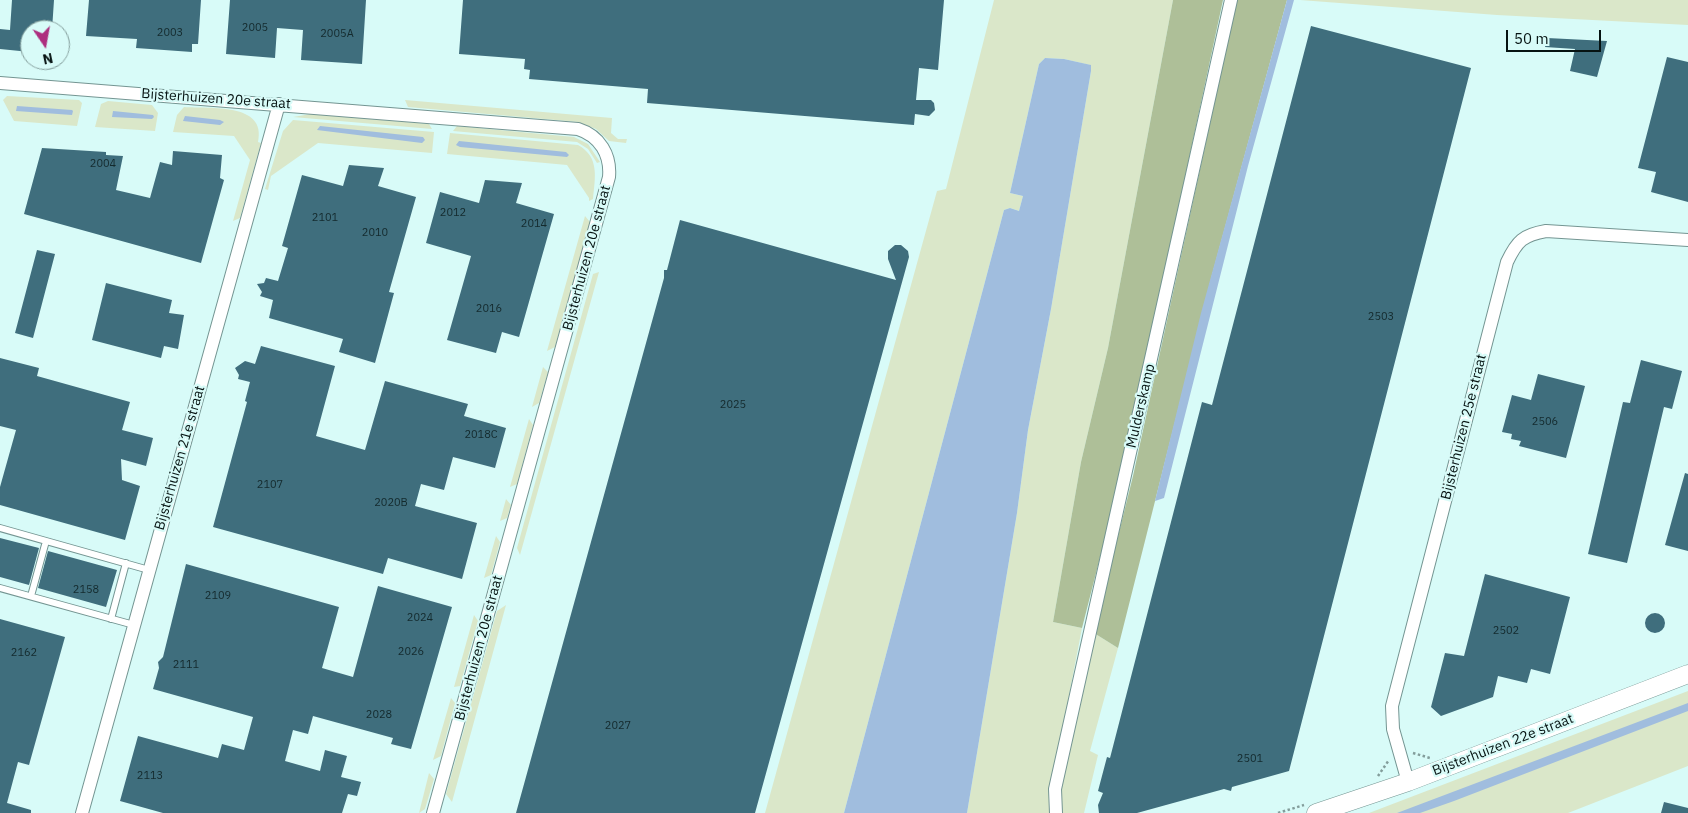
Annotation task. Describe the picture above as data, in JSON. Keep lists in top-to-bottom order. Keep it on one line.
{"streets":{"main road":["Bijsterhuizen 22e straat"],"street":["Bijsterhuizen 20e straat","Mulderskamp","Bijsterhuizen 25e straat","Bijsterhuizen 21e straat"]},"crossings":[["Bijsterhuizen 20e straat","Bijsterhuizen 21e straat"],["Bijsterhuizen 25e straat","Bijsterhuizen 22e straat"]],"house_numbers":["2005","2003","2005A","2004","2012","2101","2014","2010","2016","2503","2025","2506","2018C","2107","2020B","2158","2109","2024","2502","2026","2162","2111","2028","2027","2501","2113"],"scale_bar":"50 m","north":"bottom"}
